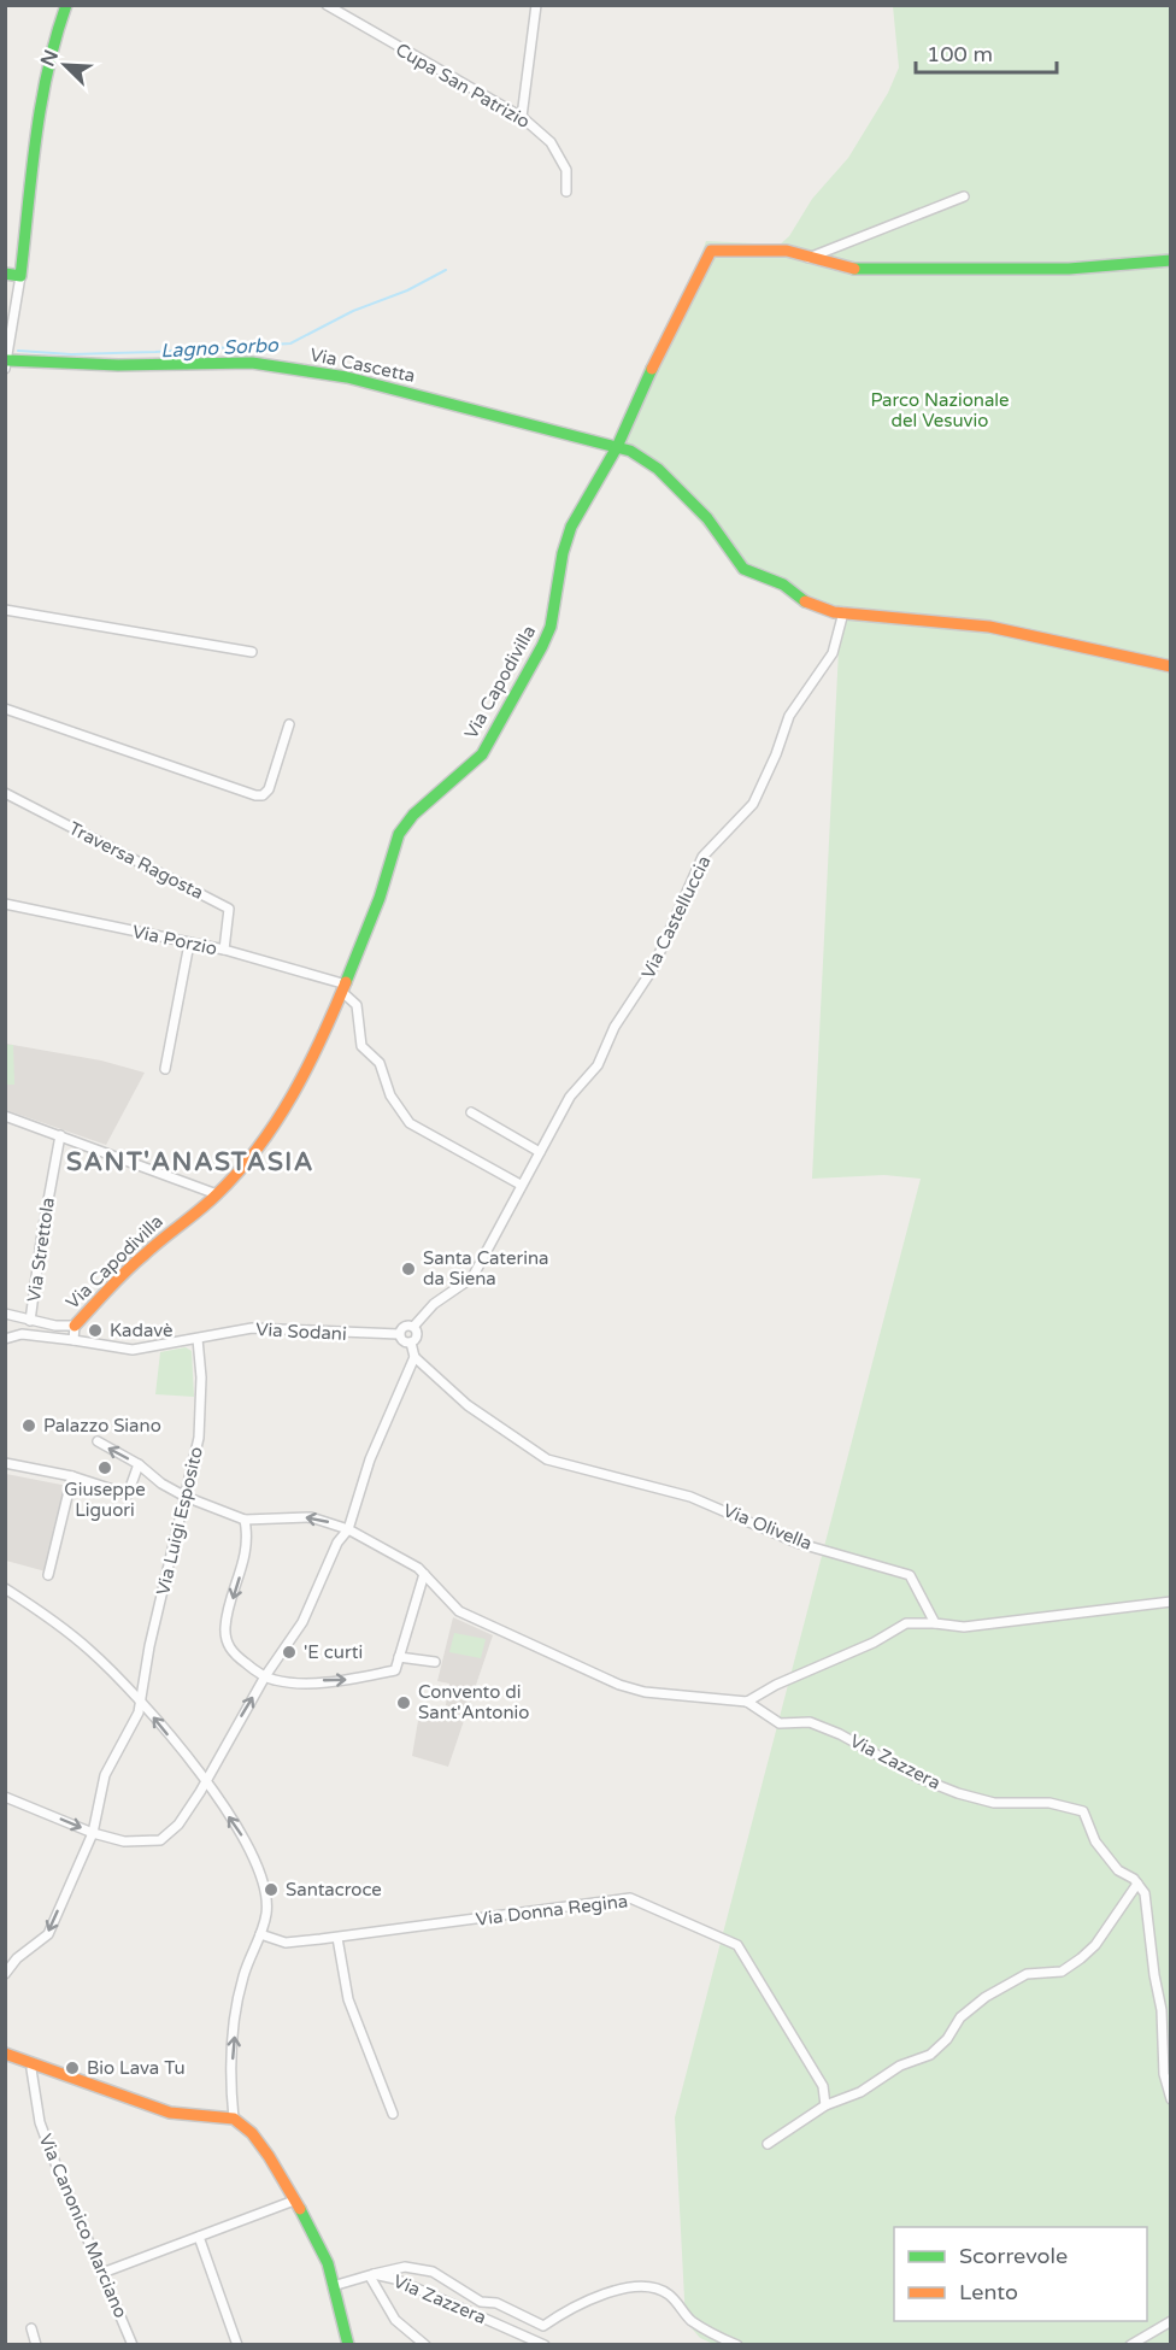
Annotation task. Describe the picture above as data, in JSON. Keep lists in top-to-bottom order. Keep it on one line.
{"streets":{"street":["Cupa San Patrizio","Via Cascetta","Via Capodivilla","Traversa Ragosta","Via Castelluccia","Via Porzio","Via Strettola","Via Sodani","Via Luigi Esposito","Via Olivella","Via Zazzera","Via Donna Regina","Via Canonico Marciano"]},"crossings":[["Via Cascetta","Via Capodivilla"],["Via Cascetta","Via Castelluccia"],["Via Capodivilla","Via Porzio"],["Traversa Ragosta","Via Porzio"],["Via Castelluccia","Via Sodani"],["Via Sodani","Via Luigi Esposito"]],"districts":["SANT'ANASTASIA"],"water":["Lagno Sorbo"],"parks":["Parco Nazionale del Vesuvio"],"places":["Santa Caterina da Siena","Kadavè","Palazzo Siano","Giuseppe Liguori","'E curti","Convento di Sant'Antonio","Santacroce","Bio Lava Tu"],"legend":["Scorrevole","Lento"],"scale_bar":"100 m","north":"top left"}
